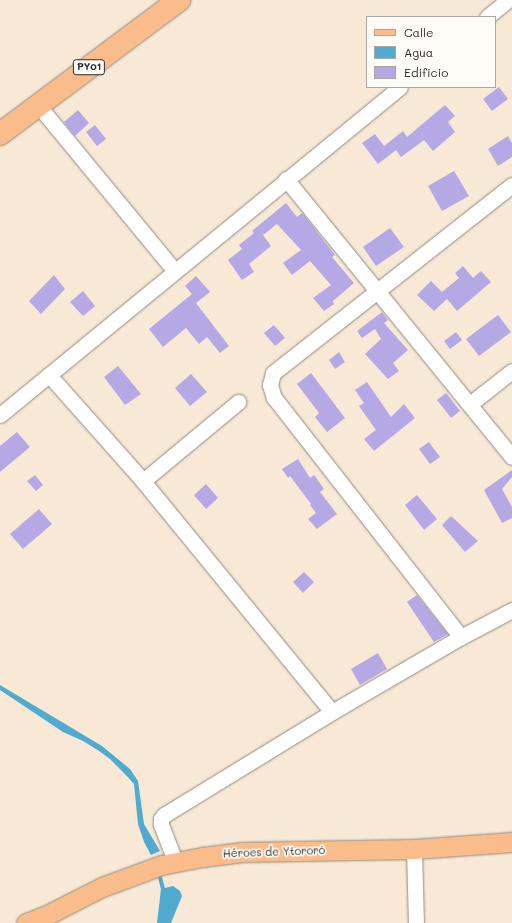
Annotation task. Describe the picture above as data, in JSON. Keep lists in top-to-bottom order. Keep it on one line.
{"streets":{"highway":["PY01"],"main road":["Héroes de Ytororó"]},"legend":["Calle","Agua","Edificio"]}
